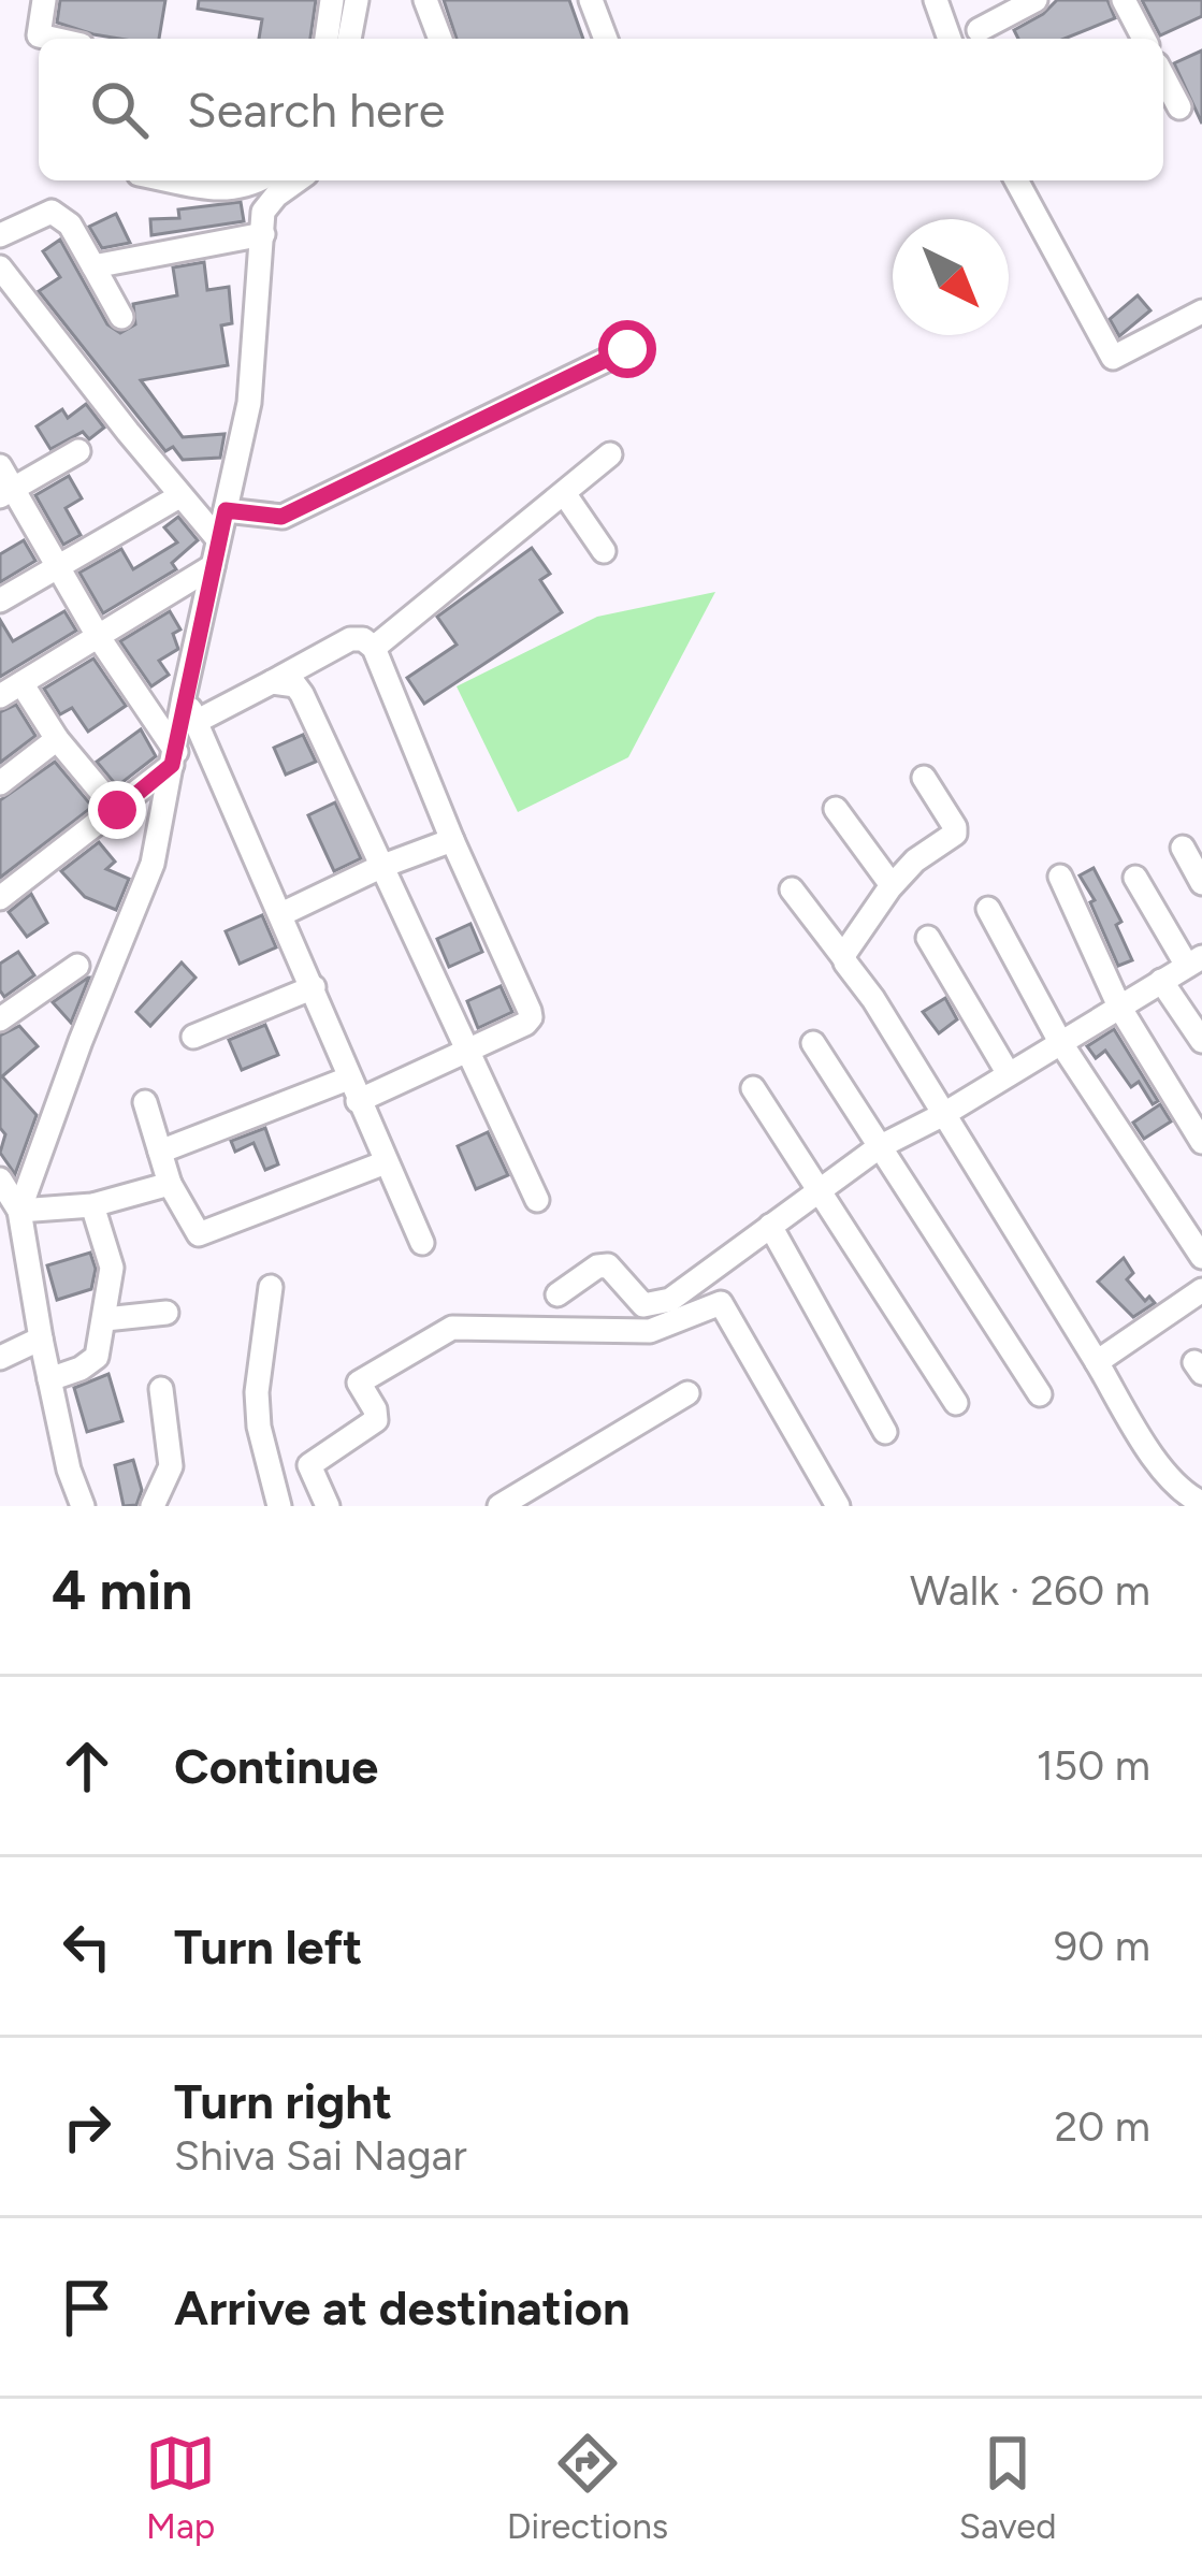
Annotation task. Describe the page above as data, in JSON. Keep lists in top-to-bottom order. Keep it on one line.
{"north":"bottom right","page":{"search":"Search here","heading":["4 min","Walk · 260 m"],"list":[["Continue","150 m"],["Turn left","90 m"],["Turn right","Shiva Sai Nagar","20 m"],"Arrive at destination"],"nav":["Map","Directions","Saved"]}}
